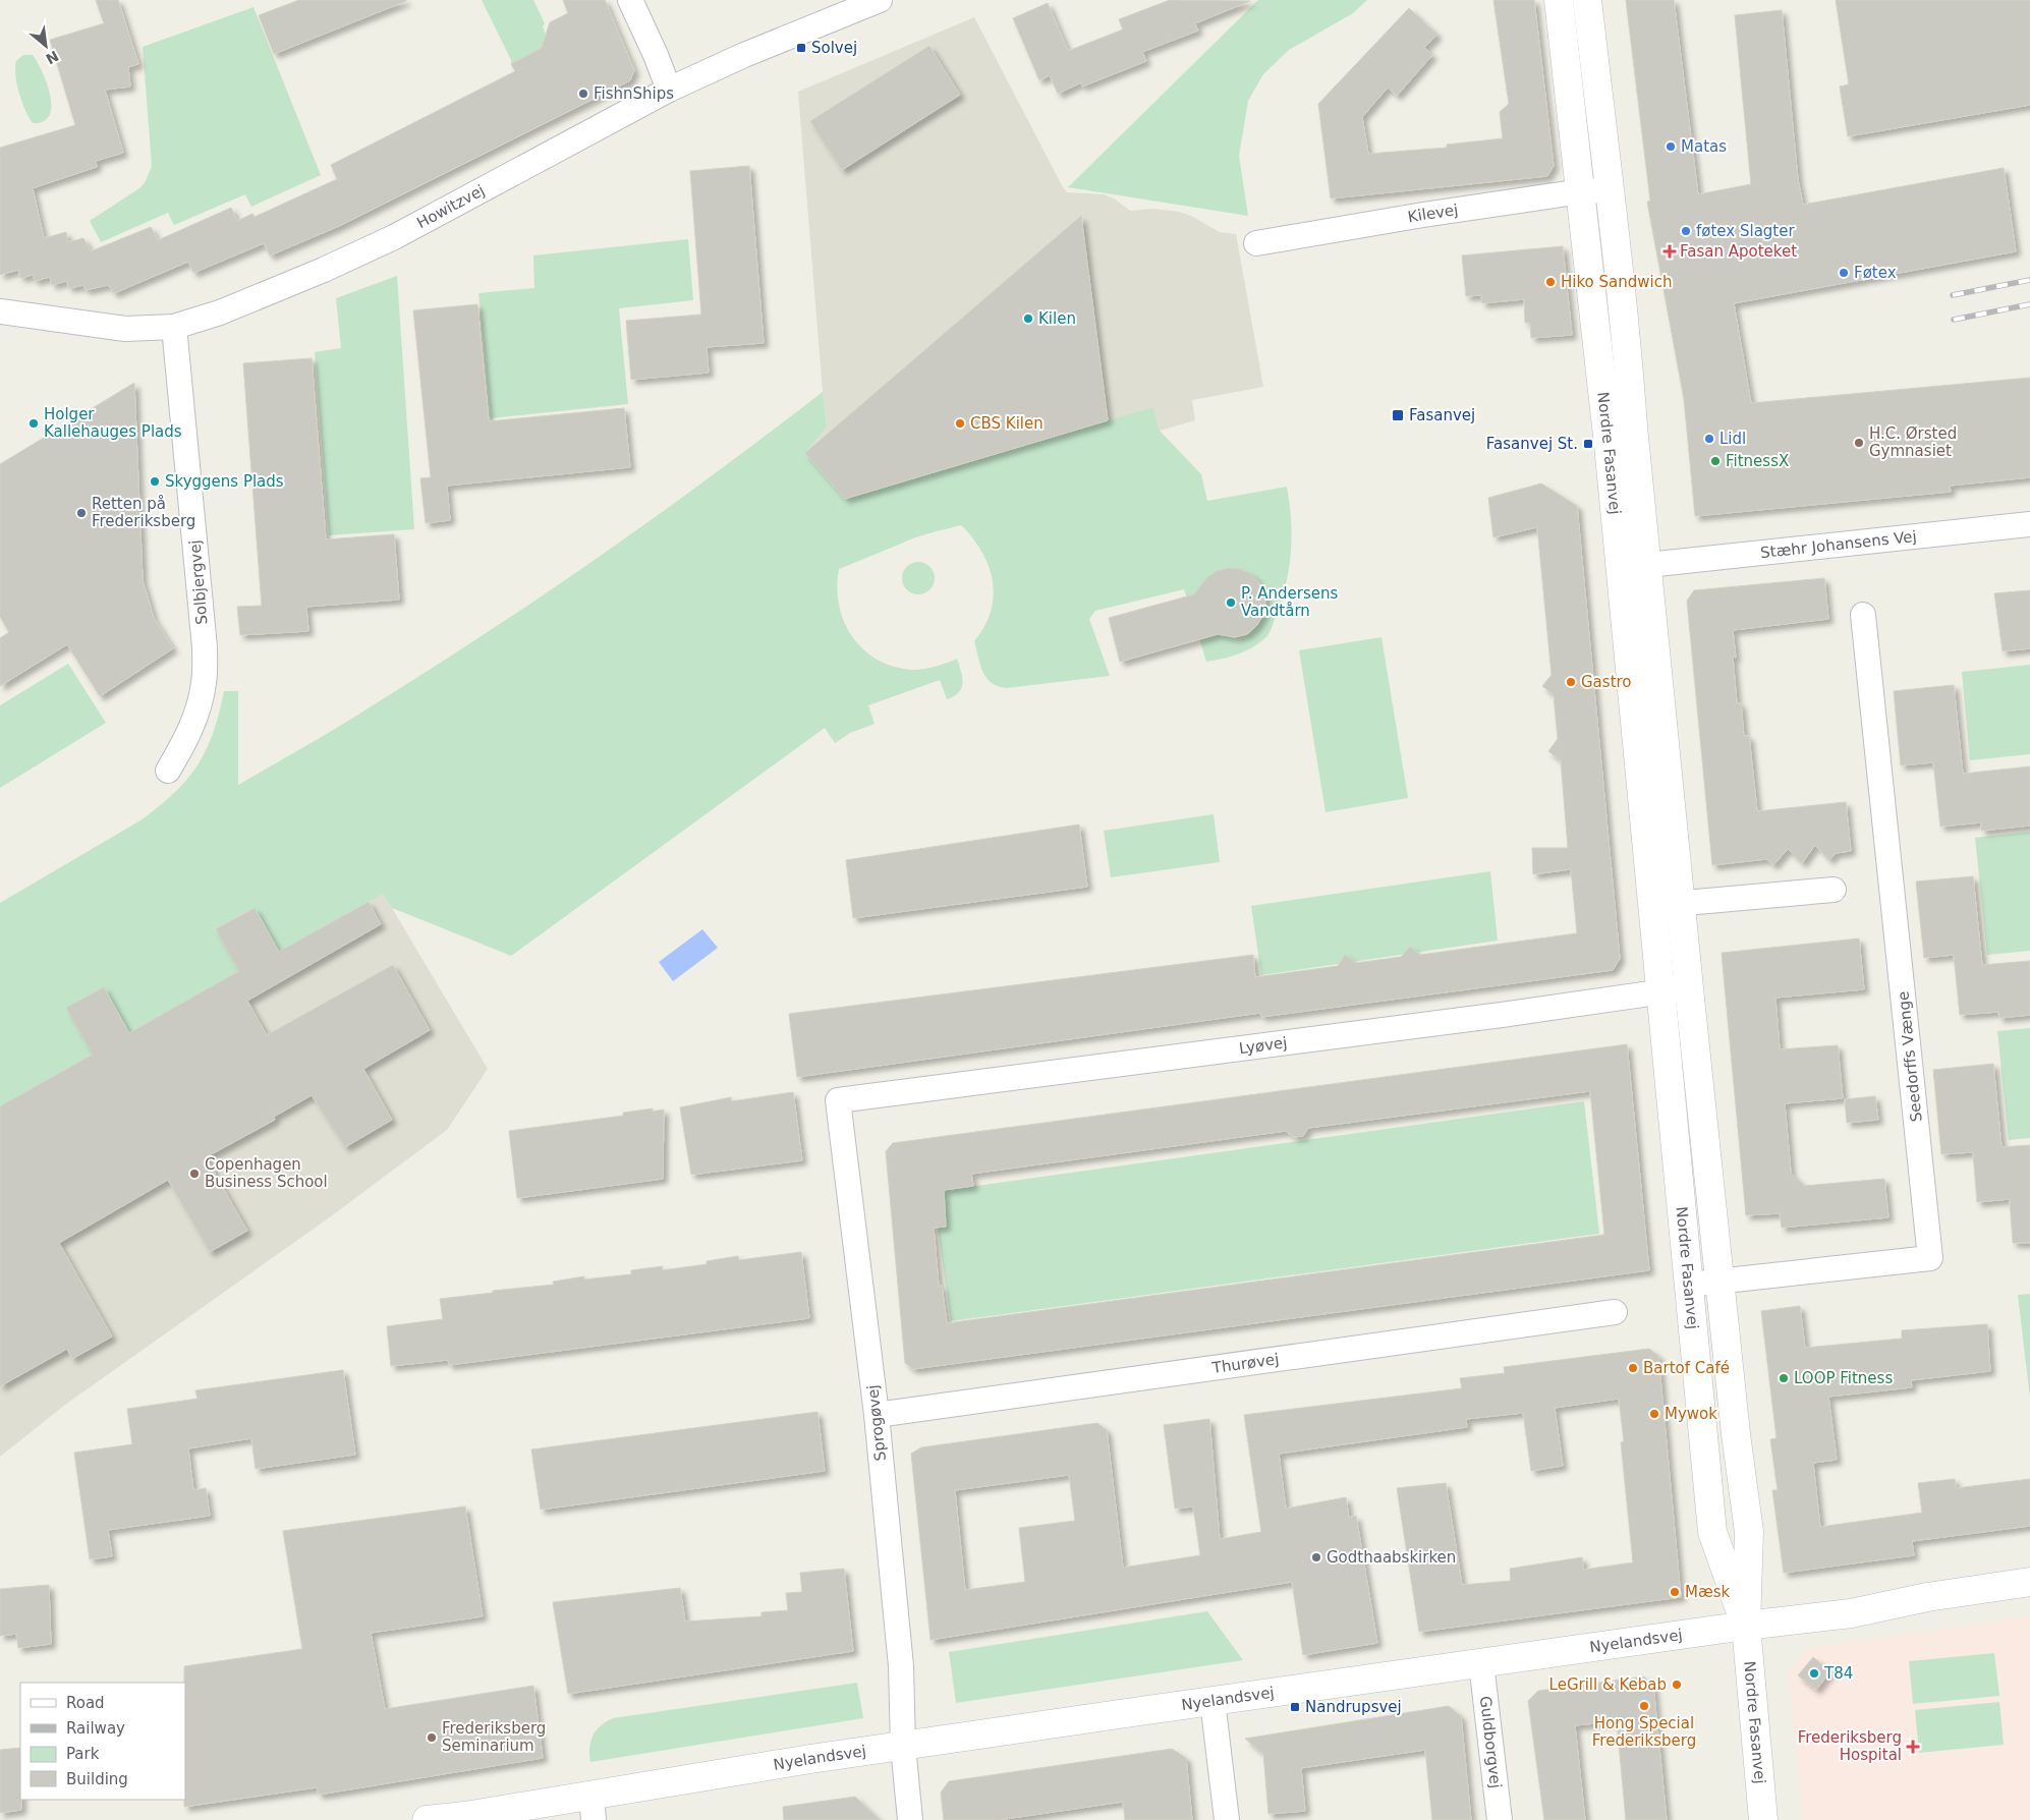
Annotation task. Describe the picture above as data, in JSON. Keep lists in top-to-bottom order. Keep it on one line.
{"streets":{"street":["Howitzvej","Kilevej","Nordre Fasanvej","Stæhr Johansens Vej","Solbjergvej","Lyøvej","Seedorffs Vænge","Thurøvej","Sprogøvej","Nyelandsvej","Guldborgvej"]},"crossings":[["Howitzvej","Solbjergvej"],["Kilevej","Nordre Fasanvej"],["Nordre Fasanvej","Stæhr Johansens Vej"],["Nordre Fasanvej","Lyøvej"],["Nordre Fasanvej","Seedorffs Vænge"],["Nordre Fasanvej","Nyelandsvej"],["Lyøvej","Sprogøvej"],["Thurøvej","Sprogøvej"],["Sprogøvej","Nyelandsvej"],["Nyelandsvej","Guldborgvej"]],"places":{"transit":["Solvej","Fasanvej","Fasanvej St.","Nandrupsvej"],"other":["FishnShips","Matas","føtex Slagter","Føtex","Hiko Sandwich","Kilen","Holger Kallehauges Plads","CBS Kilen","Lidl","H.C. Ørsted Gymnasiet","FitnessX","Skyggens Plads","Retten på Frederiksberg","P. Andersens Vandtårn","Gastro","Copenhagen Business School","Bartof Café","LOOP Fitness","Mywok","Godthaabskirken","Mæsk","T84","LeGrill & Kebab","Hong Special Frederiksberg","Frederiksberg Seminarium"],"health":["Fasan Apoteket","Frederiksberg Hospital"]},"legend":["Road","Railway","Park","Building"],"north":"bottom right"}
